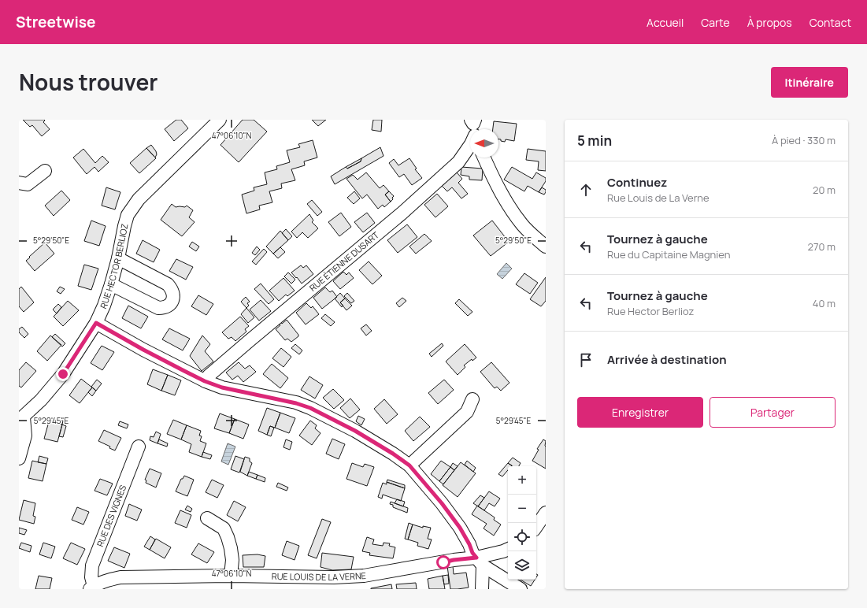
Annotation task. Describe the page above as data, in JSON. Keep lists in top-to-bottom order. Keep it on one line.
{"streets":{"street":["RUE ÉTIENNE DUSART","RUE HECTOR BERLIOZ","RUE DES VIGNES","RUE LOUIS DE LA VERNE"]},"crossings":[["RUE DES VIGNES","RUE LOUIS DE LA VERNE"]],"north":"left","page":{"header":"Streetwise","nav":["Accueil","Carte","À propos","Contact"],"title":"Nous trouver","buttons":["Itinéraire",["Enregistrer","Partager"]],"heading":["5 min","À pied · 330 m"],"list":[["Continuez","Rue Louis de La Verne","20 m"],["Tournez à gauche","Rue du Capitaine Magnien","270 m"],["Tournez à gauche","Rue Hector Berlioz","40 m"],"Arrivée à destination"],"map_buttons":["+","−"]},"coordinates":["47°06'10\"N","5°29'50\"E","5°29'45\"E"]}
